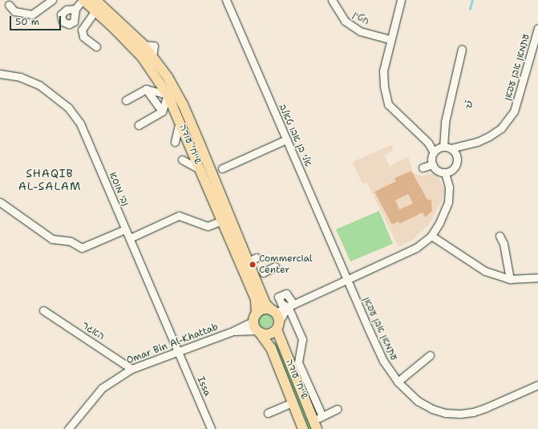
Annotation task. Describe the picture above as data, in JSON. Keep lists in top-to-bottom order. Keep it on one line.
{"streets":{"main road":["שייח' עודה"],"street":["חטין","עתמאן אבן עפאן","אלי בן אבו טאלב","נבי מוסא","האגר","Omar Bin Al-Khattab","Issa"]},"crossings":[["עתמאן אבן עפאן","אלי בן אבו טאלב"],["שייח' עודה","Omar Bin Al-Khattab"],["נבי מוסא","Omar Bin Al-Khattab"],["נבי מוסא","Issa"],["האגר","Omar Bin Al-Khattab"],["Omar Bin Al-Khattab","Issa"]],"districts":["ב׳","SHAQIB AL-SALAM"],"places":["Commercial Center"],"scale_bar":"50 m"}
